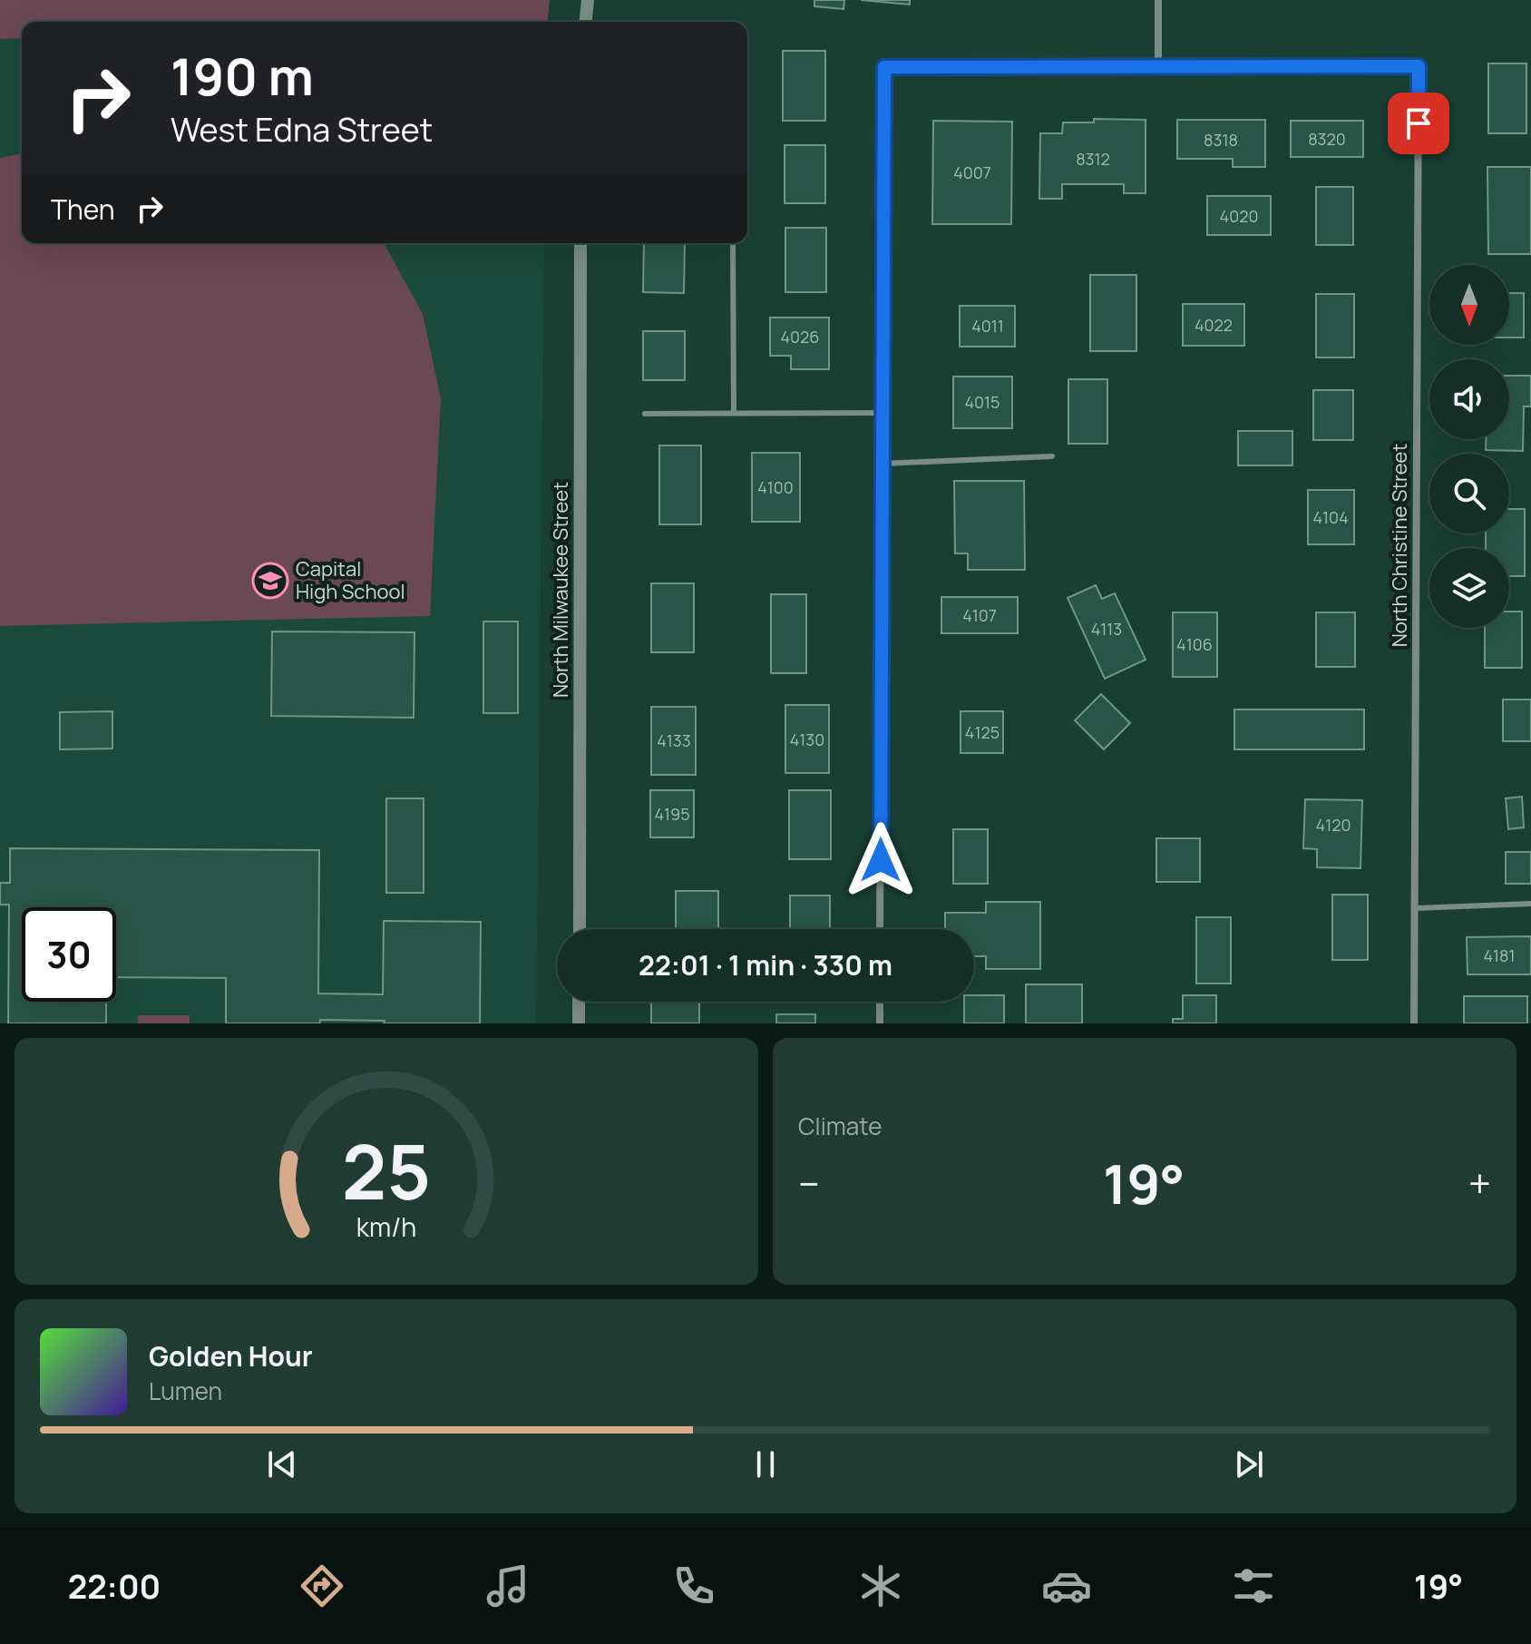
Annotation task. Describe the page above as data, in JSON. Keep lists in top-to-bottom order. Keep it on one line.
{"streets":{"street":["North Christine Street","North Milwaukee Street"]},"places":{"school or university":["Capital High School"]},"house_numbers":["8320","8318","8312","4007","4020","4022","4011","4026","4015","4100","4104","4107","4113","4106","4125","4130","4133","4195","4120","4181"],"north":"bottom","page":{"turn":["190 m","West Edna Street"],"then":"Then","limit":"30","trip":"22:01 · 1 min · 330 m","tile":"Climate","heat":["−","19°","+"],"song":["Golden Hour","Lumen"],"tabs":["22:00","19°"],"gauge":["25","km/h"]}}
